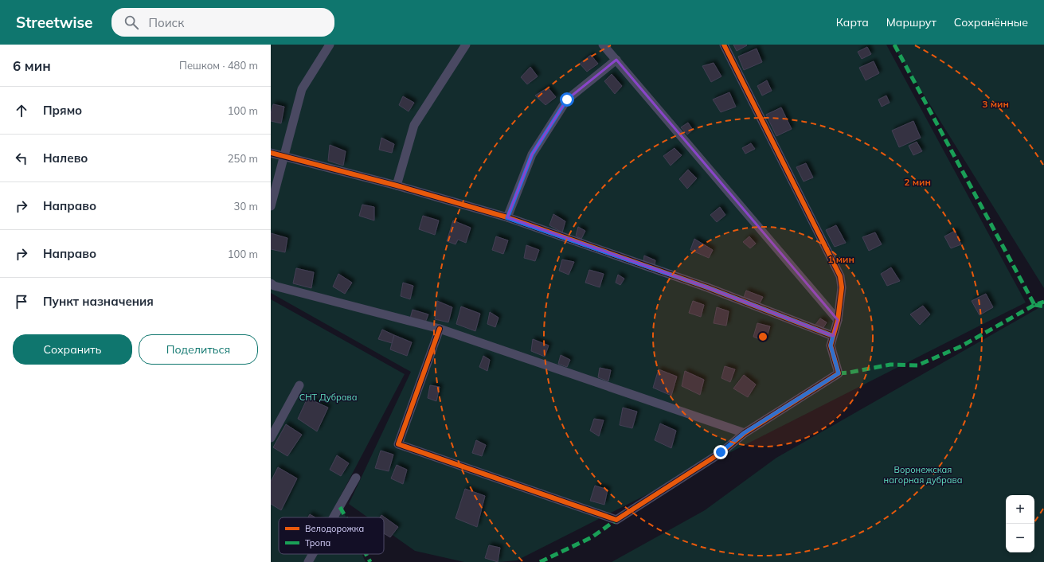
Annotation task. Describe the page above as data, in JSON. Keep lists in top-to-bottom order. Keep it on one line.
{"parks":["СНТ Дубрава","Воронежская нагорная дубрава"],"legend":["Велодорожка","Тропа"],"page":{"header":"Streetwise","search":"Поиск","nav":["Карта","Маршрут","Сохранённые"],"heading":["6 мин","Пешком · 480 m"],"list":[["Прямо","100 m"],["Налево","250 m"],["Направо","30 m"],["Направо","100 m"],"Пункт назначения"],"buttons":["Сохранить","Поделиться"],"map_buttons":["+","−"]},"rings":["3 мин","2 мин","1 мин"]}
